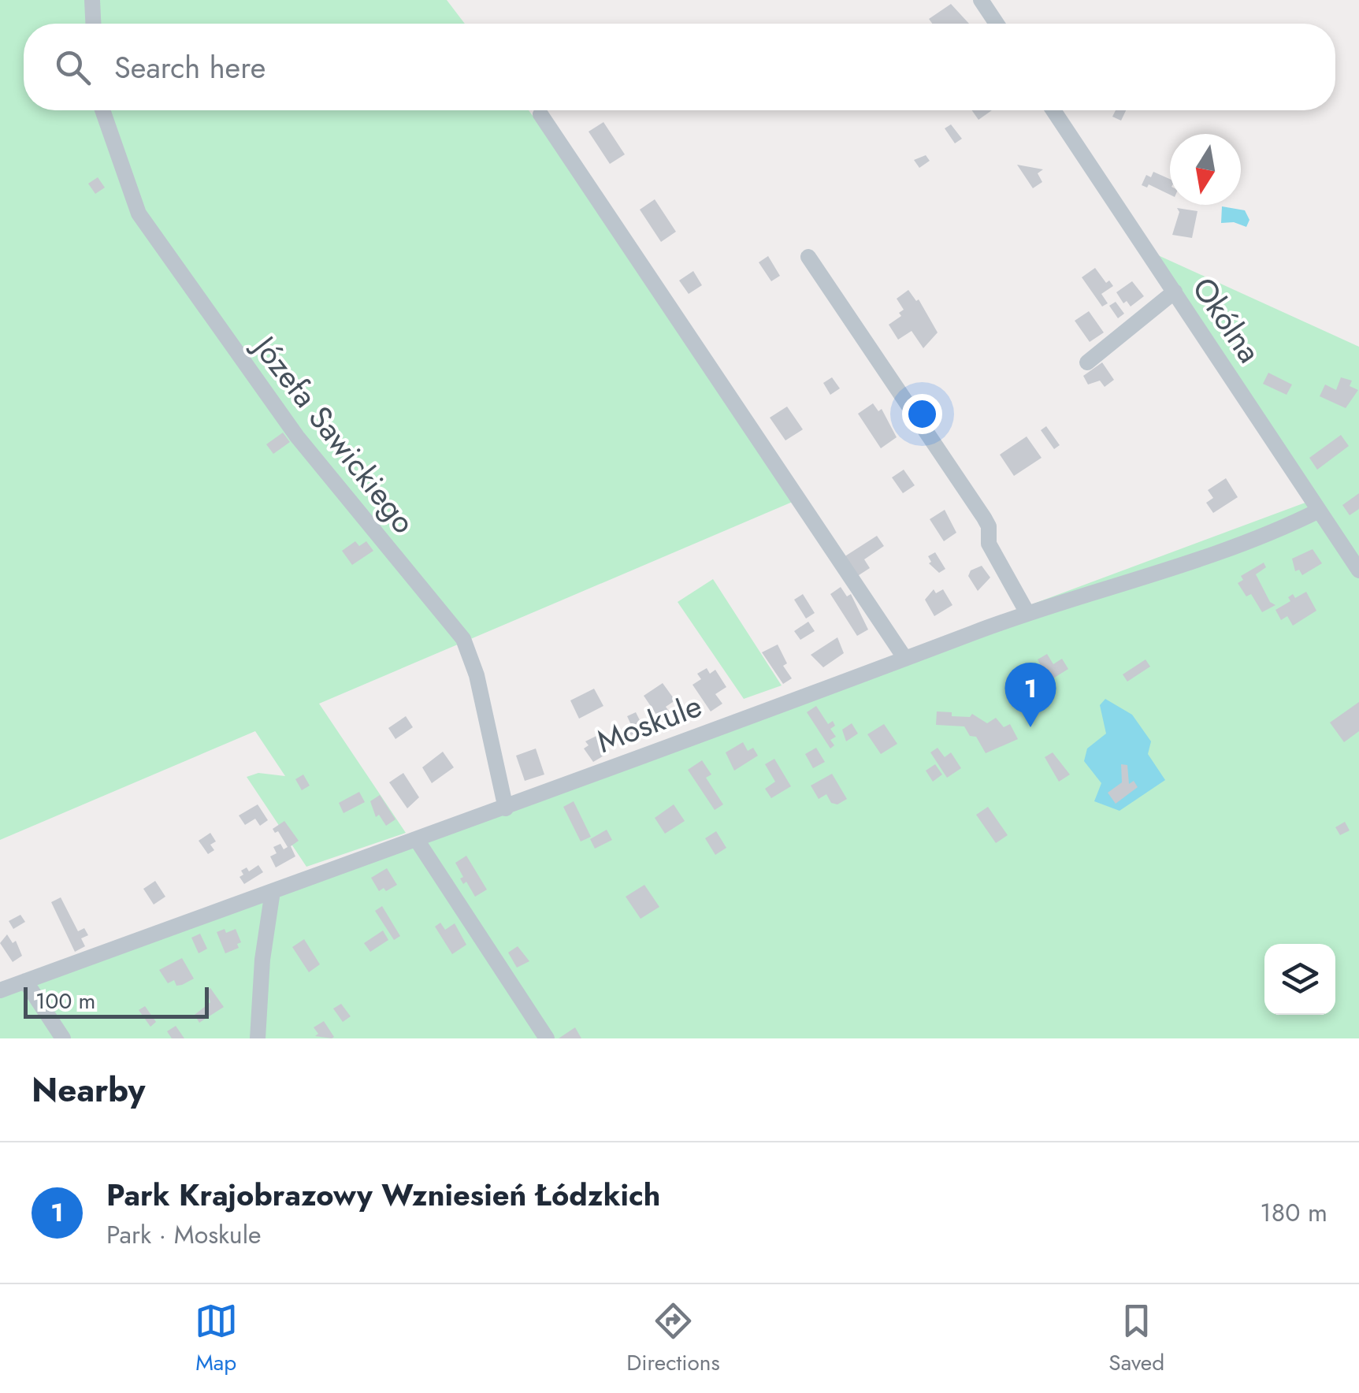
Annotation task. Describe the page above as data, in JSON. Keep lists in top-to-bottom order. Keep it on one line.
{"streets":{"street":["Okólna","Józefa Sawickiego","Moskule"]},"crossings":[["Okólna","Moskule"],["Józefa Sawickiego","Moskule"]],"scale_bar":"100 m","north":"bottom","page":{"search":"Search here","pins":"1","scale":"100 m","heading":"Nearby","list":[{"mark":"1","name":"Park Krajobrazowy Wzniesień Łódzkich","note":"Park · Moskule","value":"180 m"}],"nav":["Map","Directions","Saved"]}}
